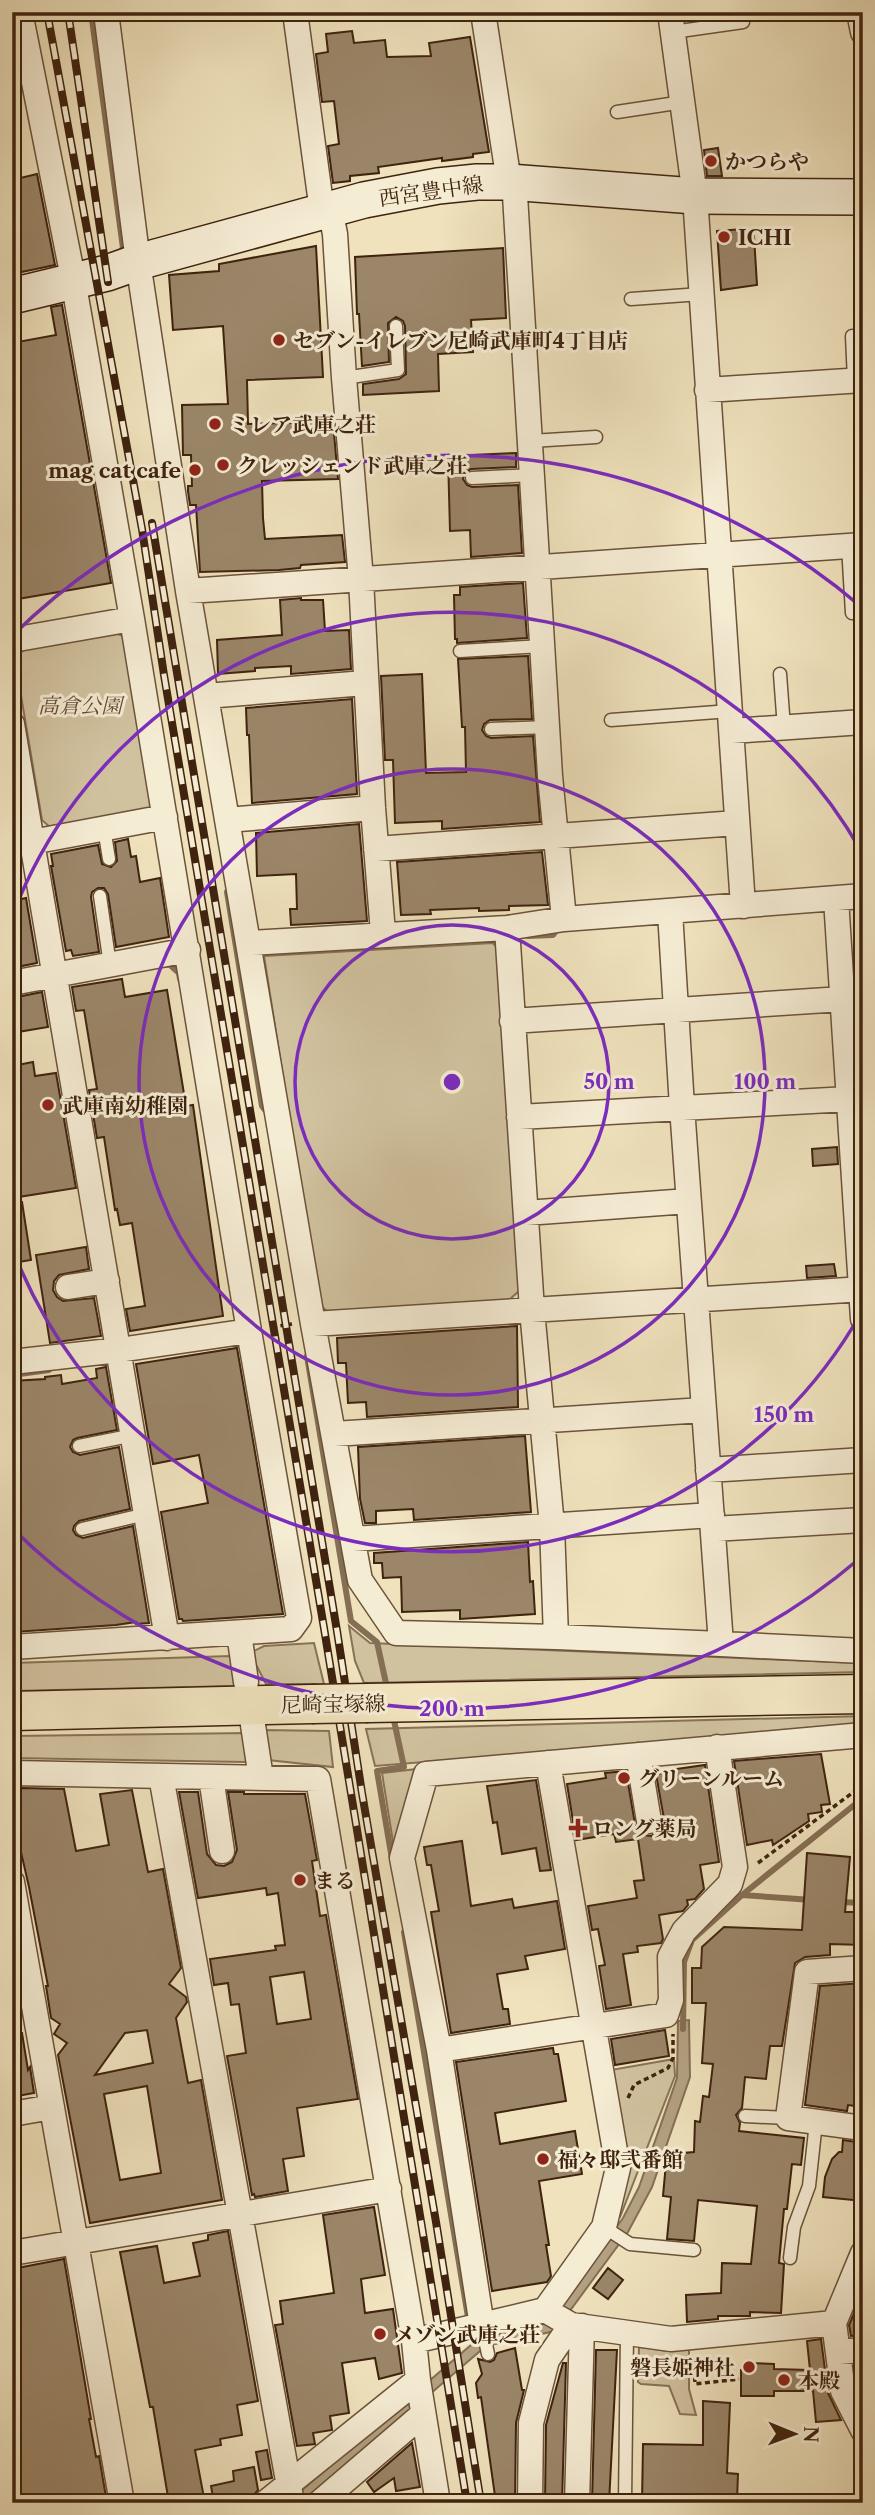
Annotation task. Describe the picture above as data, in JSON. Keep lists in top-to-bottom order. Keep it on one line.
{"streets":{"main road":["西宮豊中線","尼崎宝塚線"]},"parks":["高倉公園"],"places":{"other":["かつらや","ICHI","セブン-イレブン尼崎武庫町4丁目店","ミレア武庫之荘","クレッシェンド武庫之荘","mag cat cafe","武庫南幼稚園","グリーンルーム","まる","福々邸弐番館","メゾン武庫之荘","磐長姫神社","本殿"],"health":["ロング薬局"]},"north":"right","rings":["50 m","100 m","150 m","200 m"]}
